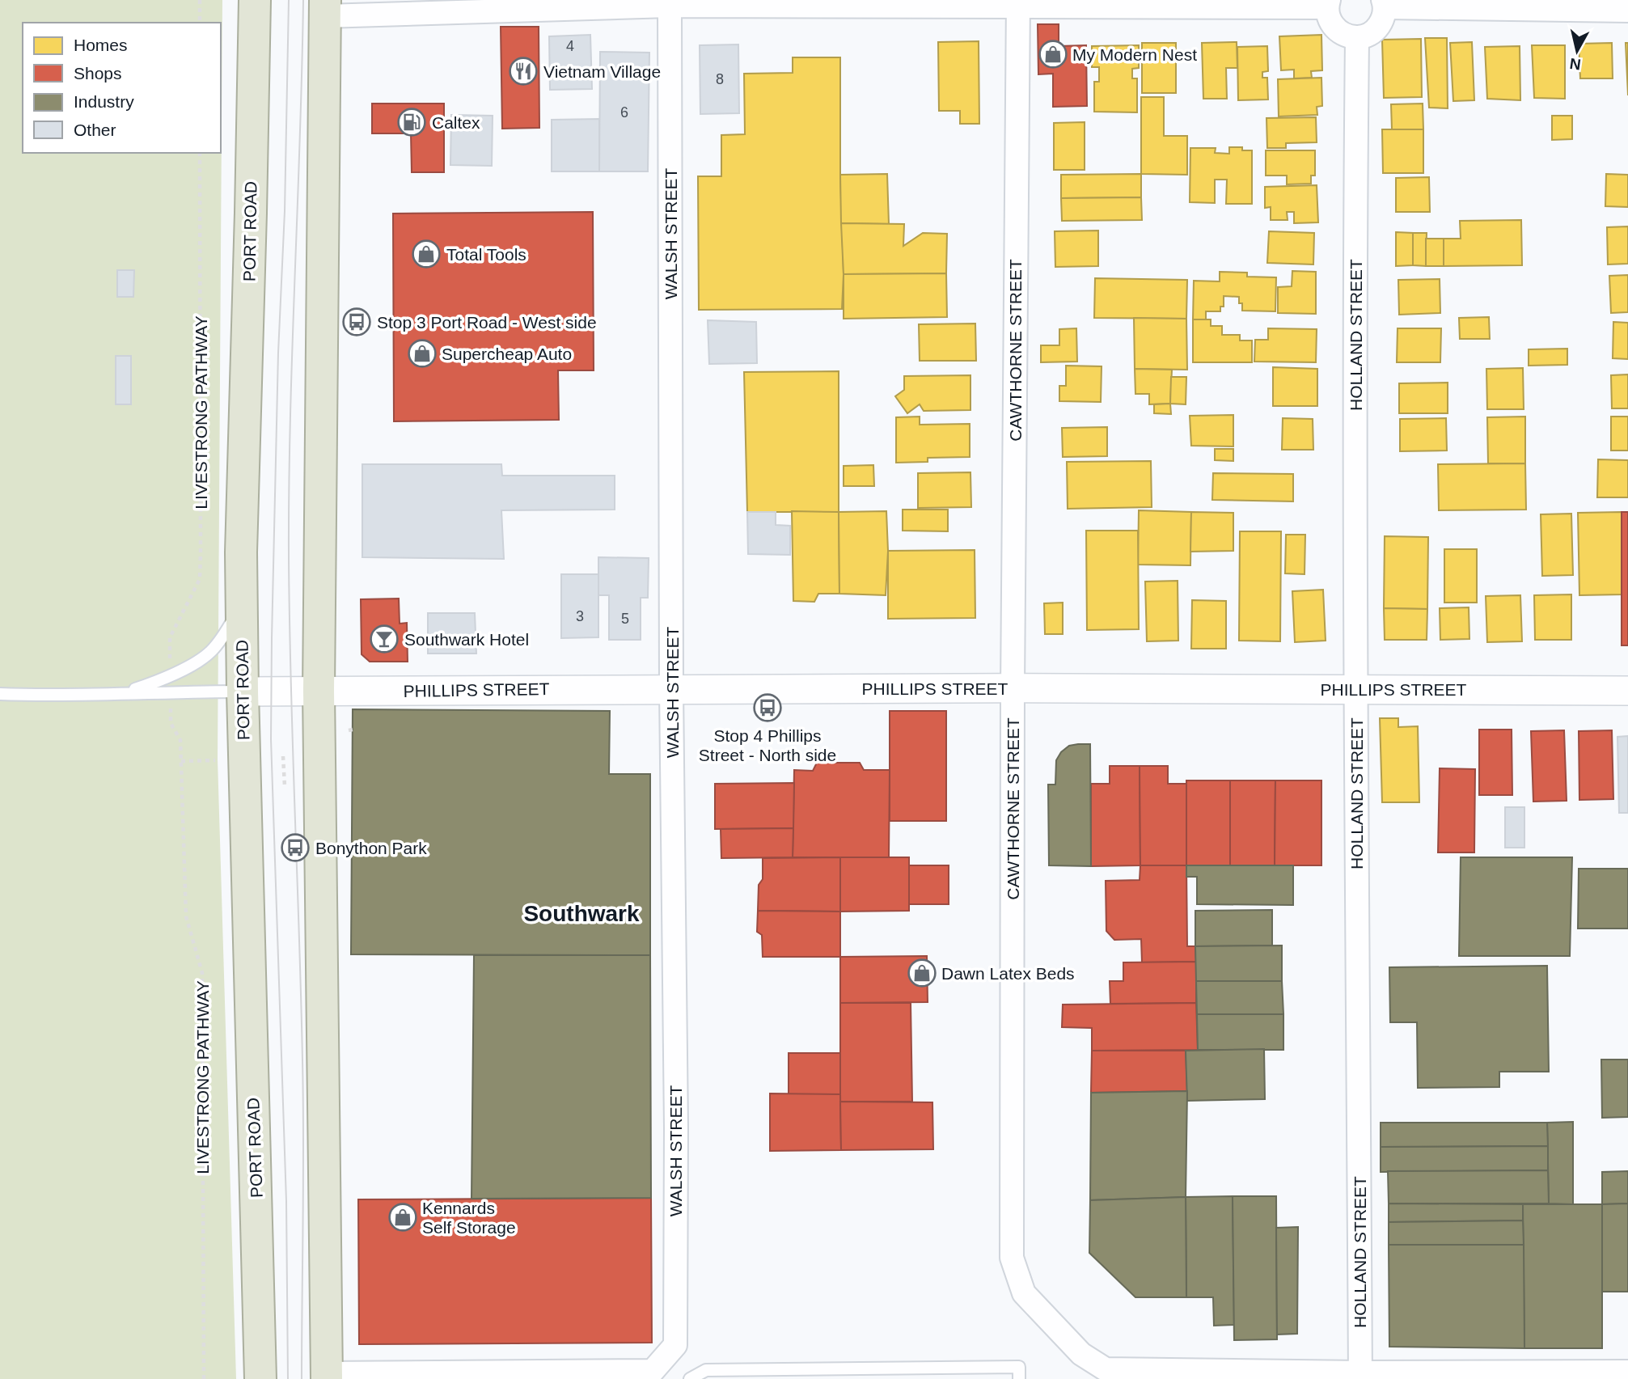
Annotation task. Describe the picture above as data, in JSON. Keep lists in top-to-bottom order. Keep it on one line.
{"streets":{"highway":["PORT ROAD"],"street":["WALSH STREET","HOLLAND STREET","CAWTHORNE STREET","PHILLIPS STREET"],"path":["LIVESTRONG PATHWAY"]},"crossings":[["PORT ROAD","PHILLIPS STREET"],["WALSH STREET","PHILLIPS STREET"],["HOLLAND STREET","CAWTHORNE STREET"],["HOLLAND STREET","PHILLIPS STREET"],["CAWTHORNE STREET","PHILLIPS STREET"]],"districts":["Southwark"],"places":{"shop":["My Modern Nest","Total Tools","Supercheap Auto","Dawn Latex Beds","Kennards Self Storage"],"restaurant":["Vietnam Village"],"fuel station":["Caltex"],"bus stop":["Stop 3 Port Road - West side","Stop 4 Phillips Street - North side","Bonython Park"],"bar":["Southwark Hotel"]},"house_numbers":["4","8","6","3","5"],"legend":["Homes","Shops","Industry","Other"],"north":"bottom"}
